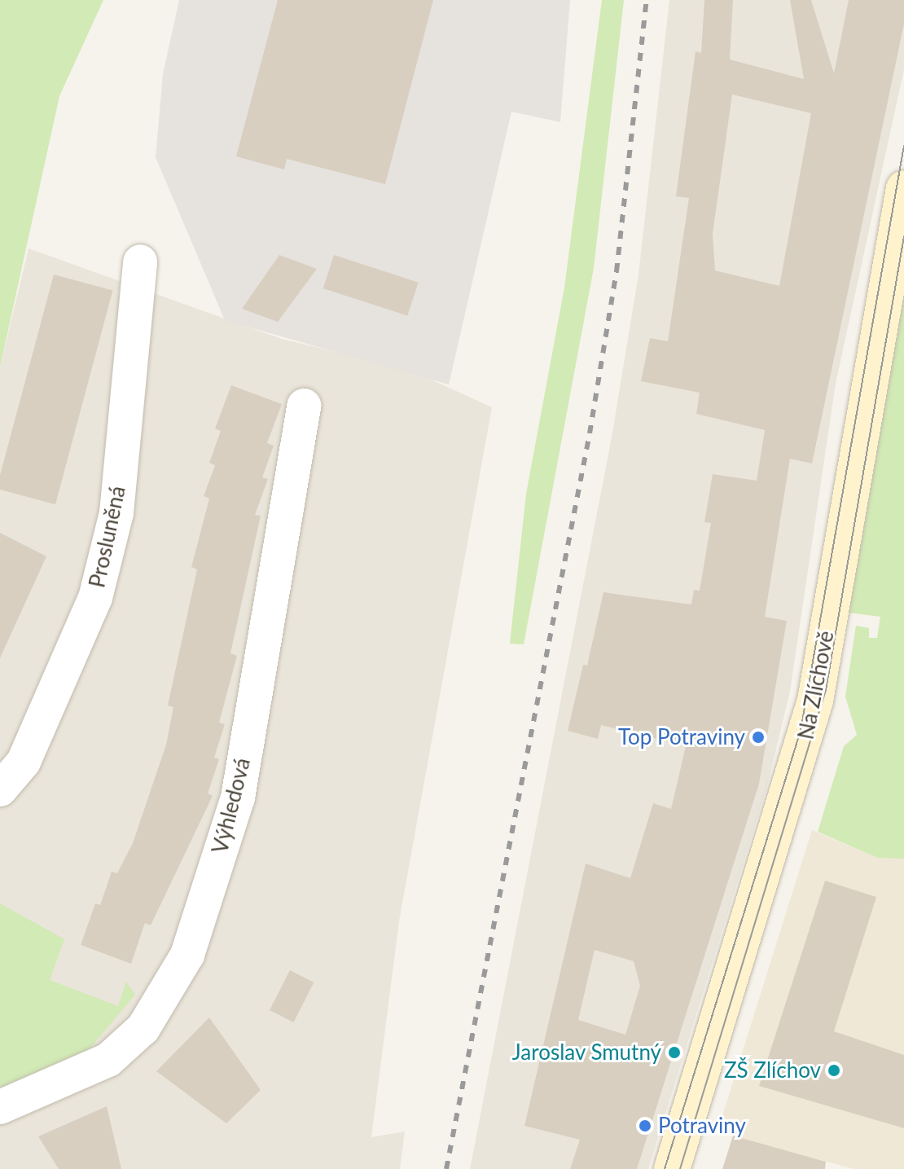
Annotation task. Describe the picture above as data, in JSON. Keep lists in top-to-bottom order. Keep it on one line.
{"streets":{"street":["Prosluněná","Na Zlíchově","Výhledová"]},"places":["Top Potraviny","Jaroslav Smutný","ZŠ Zlíchov","Potraviny"]}
